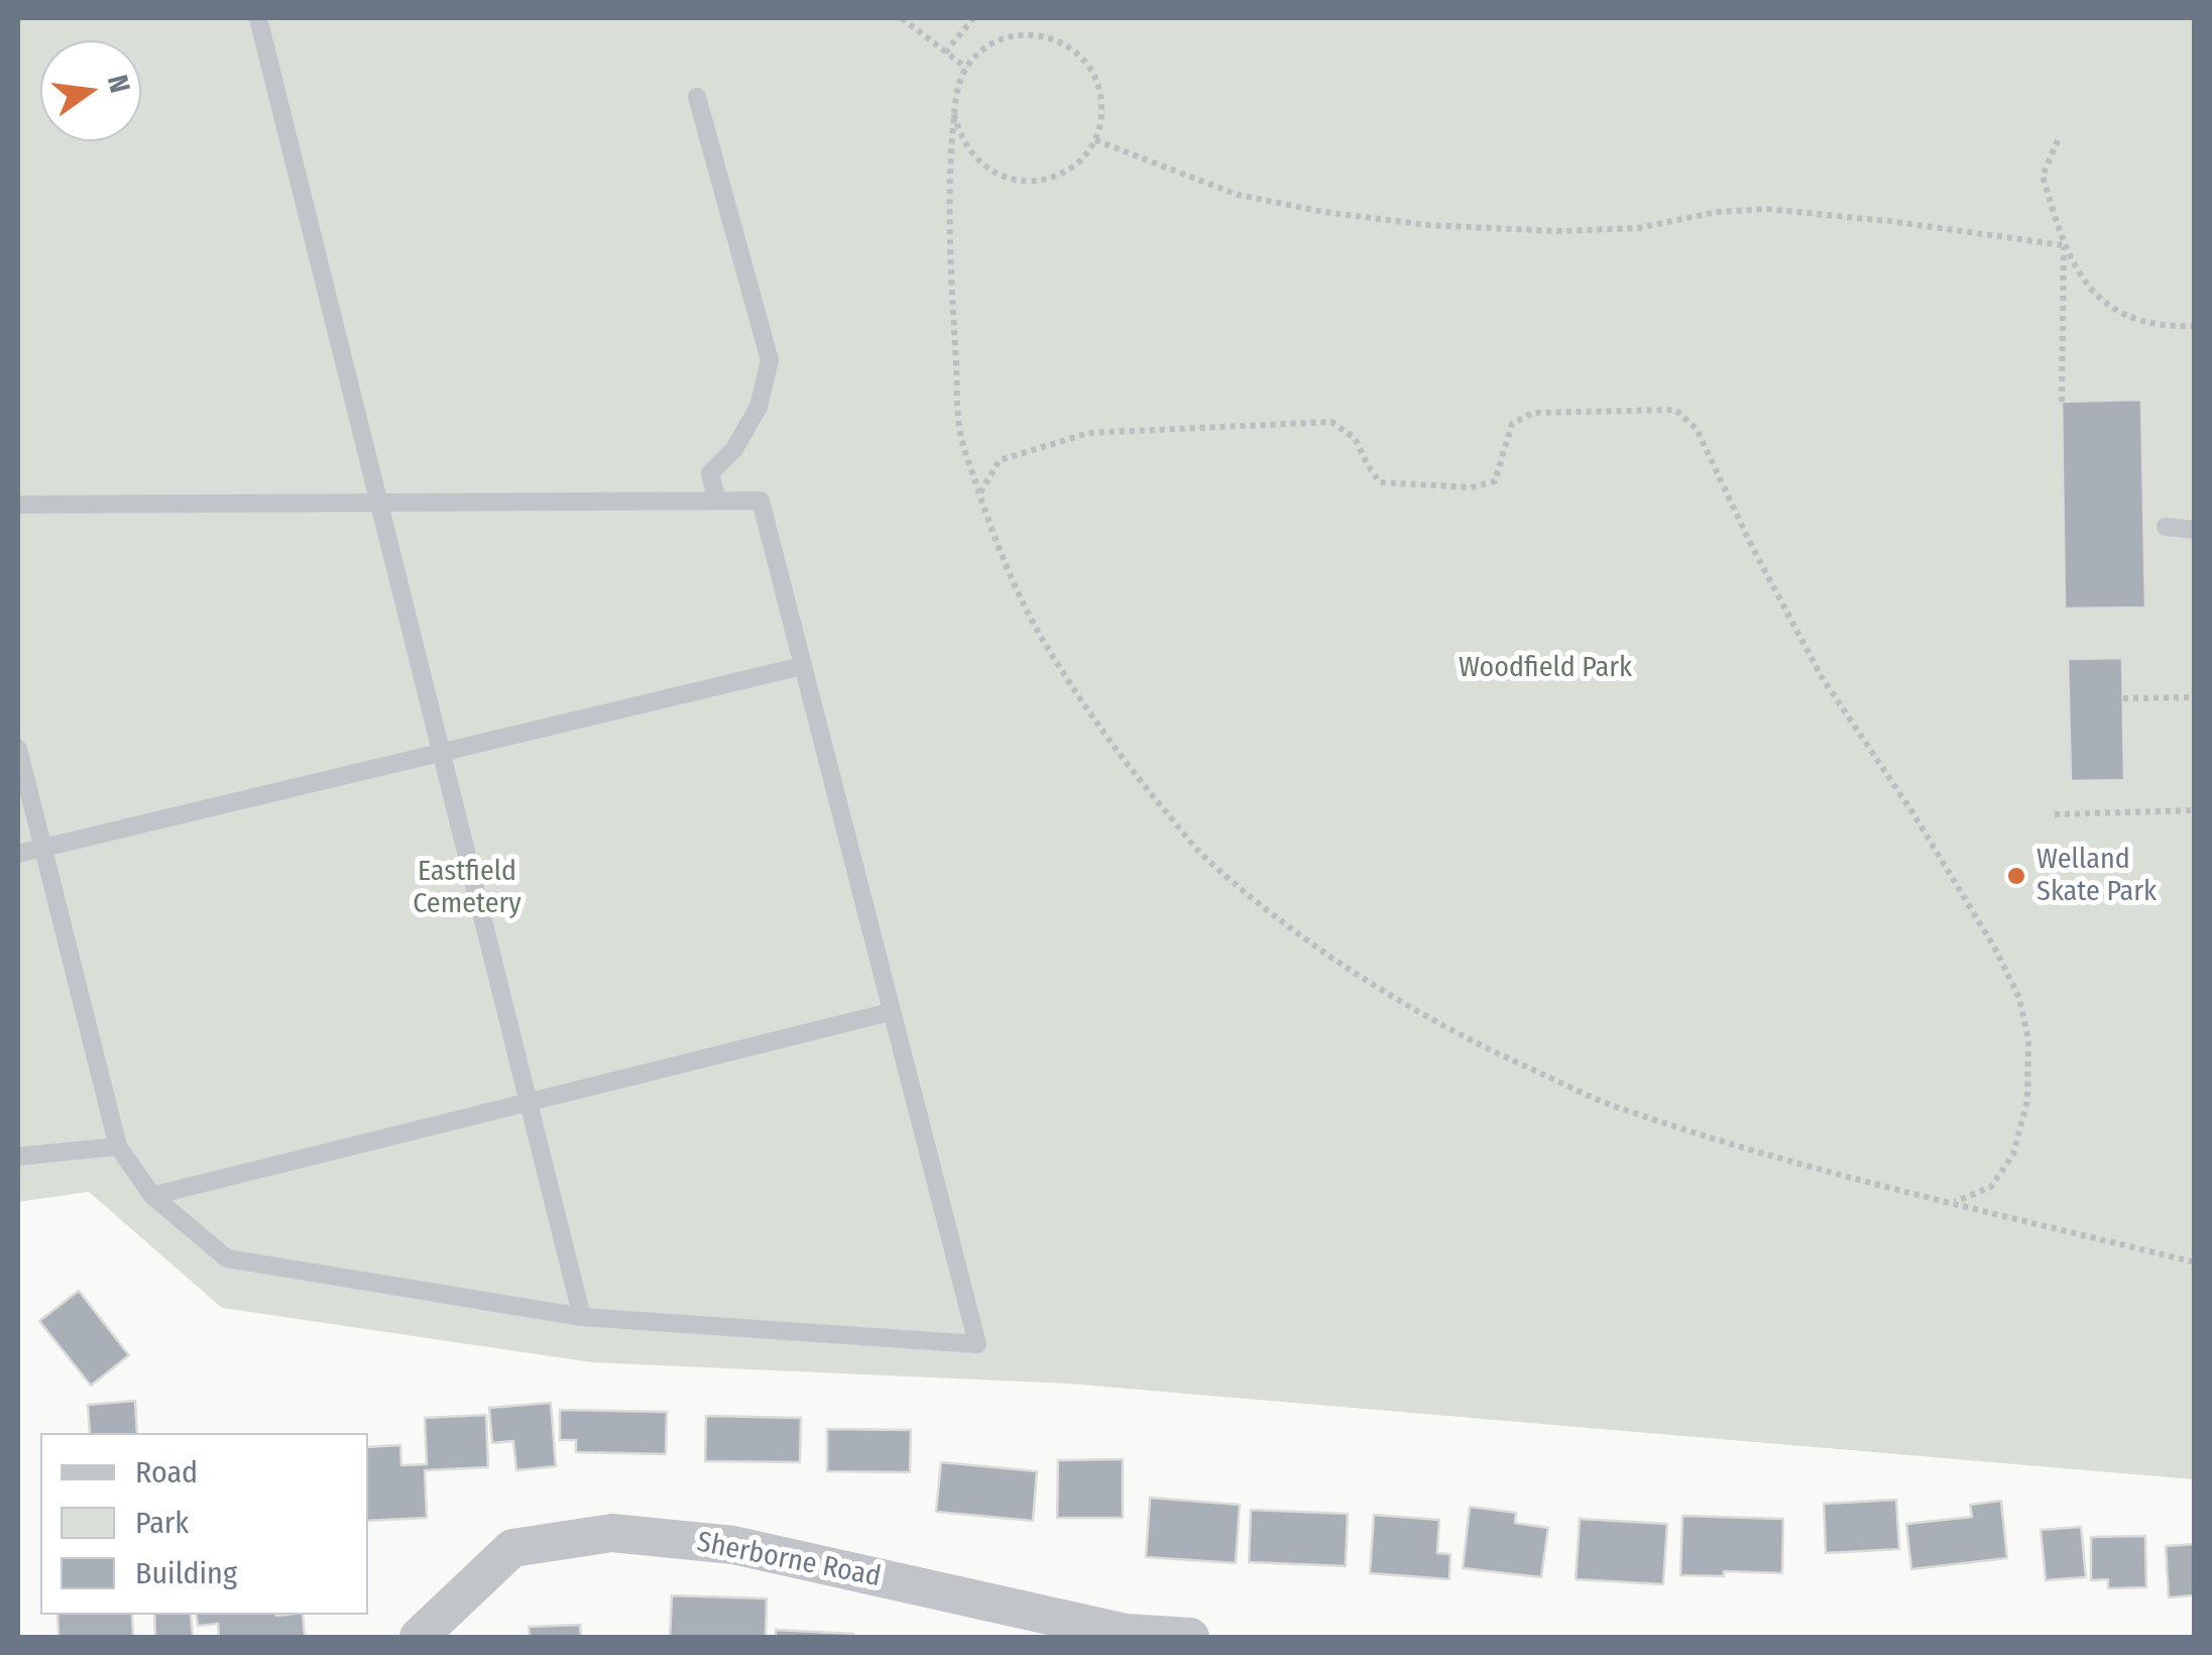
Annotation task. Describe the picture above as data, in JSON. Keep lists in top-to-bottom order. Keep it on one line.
{"streets":{"street":["Sherborne Road"]},"parks":["Woodfield Park","Eastfield Cemetery"],"places":["Welland Skate Park"],"legend":["Road","Park","Building"],"north":"right"}
